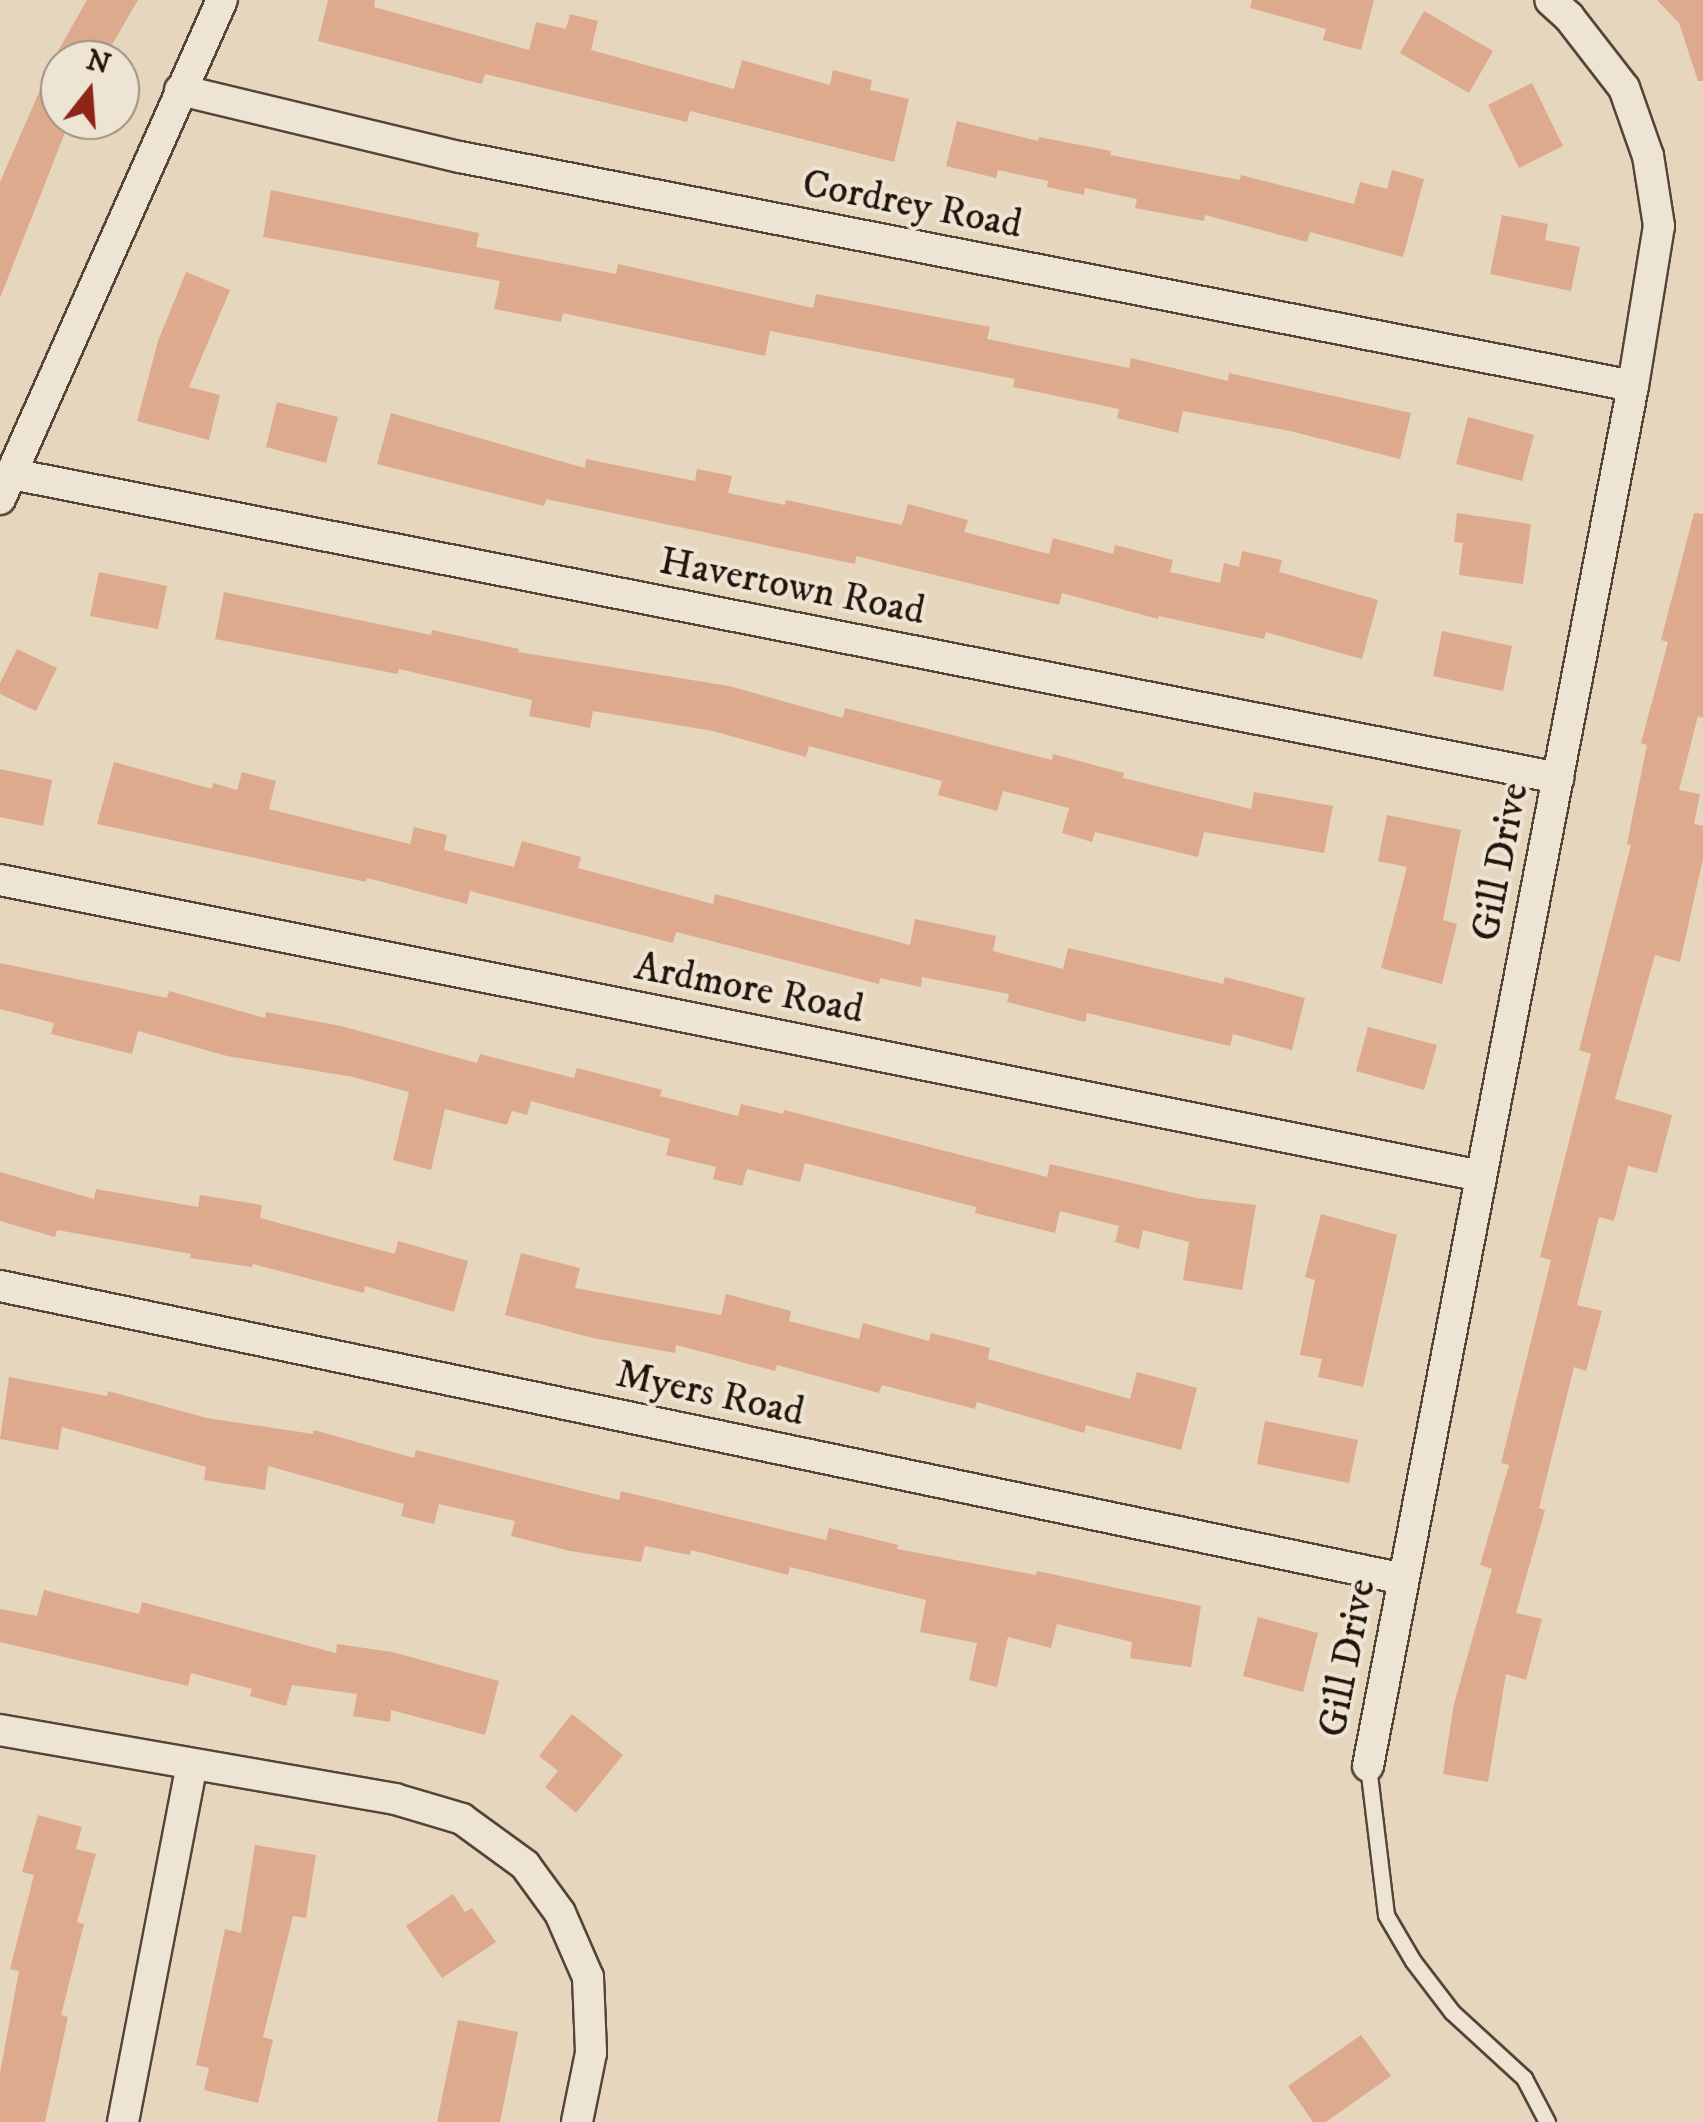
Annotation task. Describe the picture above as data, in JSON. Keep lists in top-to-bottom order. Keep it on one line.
{"streets":{"street":["Cordrey Road","Havertown Road","Gill Drive","Ardmore Road","Myers Road"]},"crossings":[["Cordrey Road","Gill Drive"],["Havertown Road","Gill Drive"],["Gill Drive","Ardmore Road"],["Gill Drive","Myers Road"]],"north":"top"}
